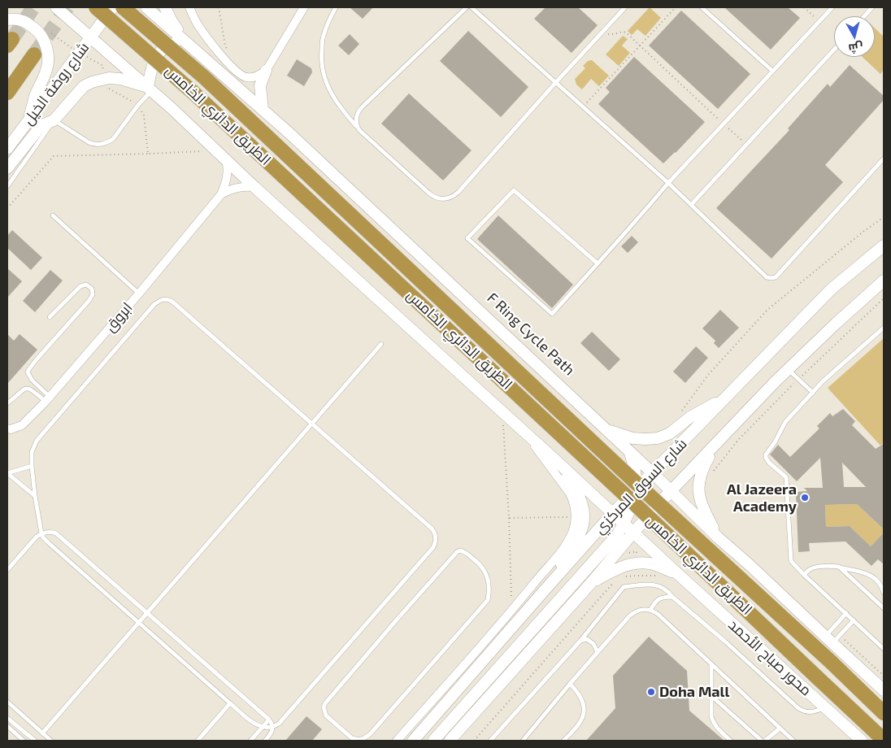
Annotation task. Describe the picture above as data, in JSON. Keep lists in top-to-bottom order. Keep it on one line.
{"streets":{"highway":["الطريق الدائري الخامس","محور صباح الأحمد"],"street":["شارع روضة الخيل","ابروق","شارع السوق المركزي"]},"crossings":[["شارع روضة الخيل","الطريق الدائري الخامس"],["الطريق الدائري الخامس","ابروق"],["الطريق الدائري الخامس","شارع السوق المركزي"],["الطريق الدائري الخامس","محور صباح الأحمد"]],"places":["Al Jazeera Academy","Doha Mall"],"north":"bottom"}
